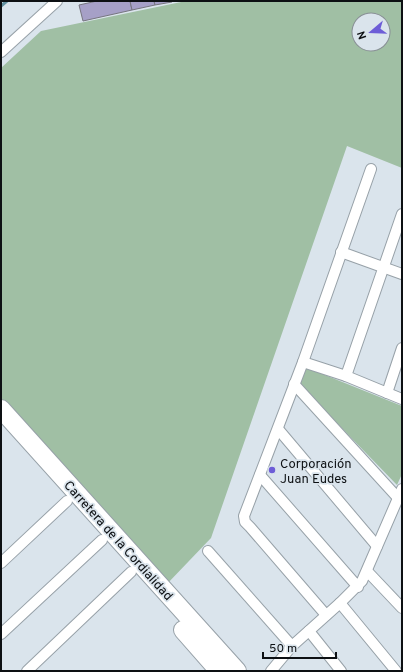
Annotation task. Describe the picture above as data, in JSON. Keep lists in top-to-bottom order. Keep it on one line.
{"streets":{"highway":["Carretera de la Cordialidad"]},"places":["Corporación Juan Eudes"],"scale_bar":"50 m","north":"left"}
